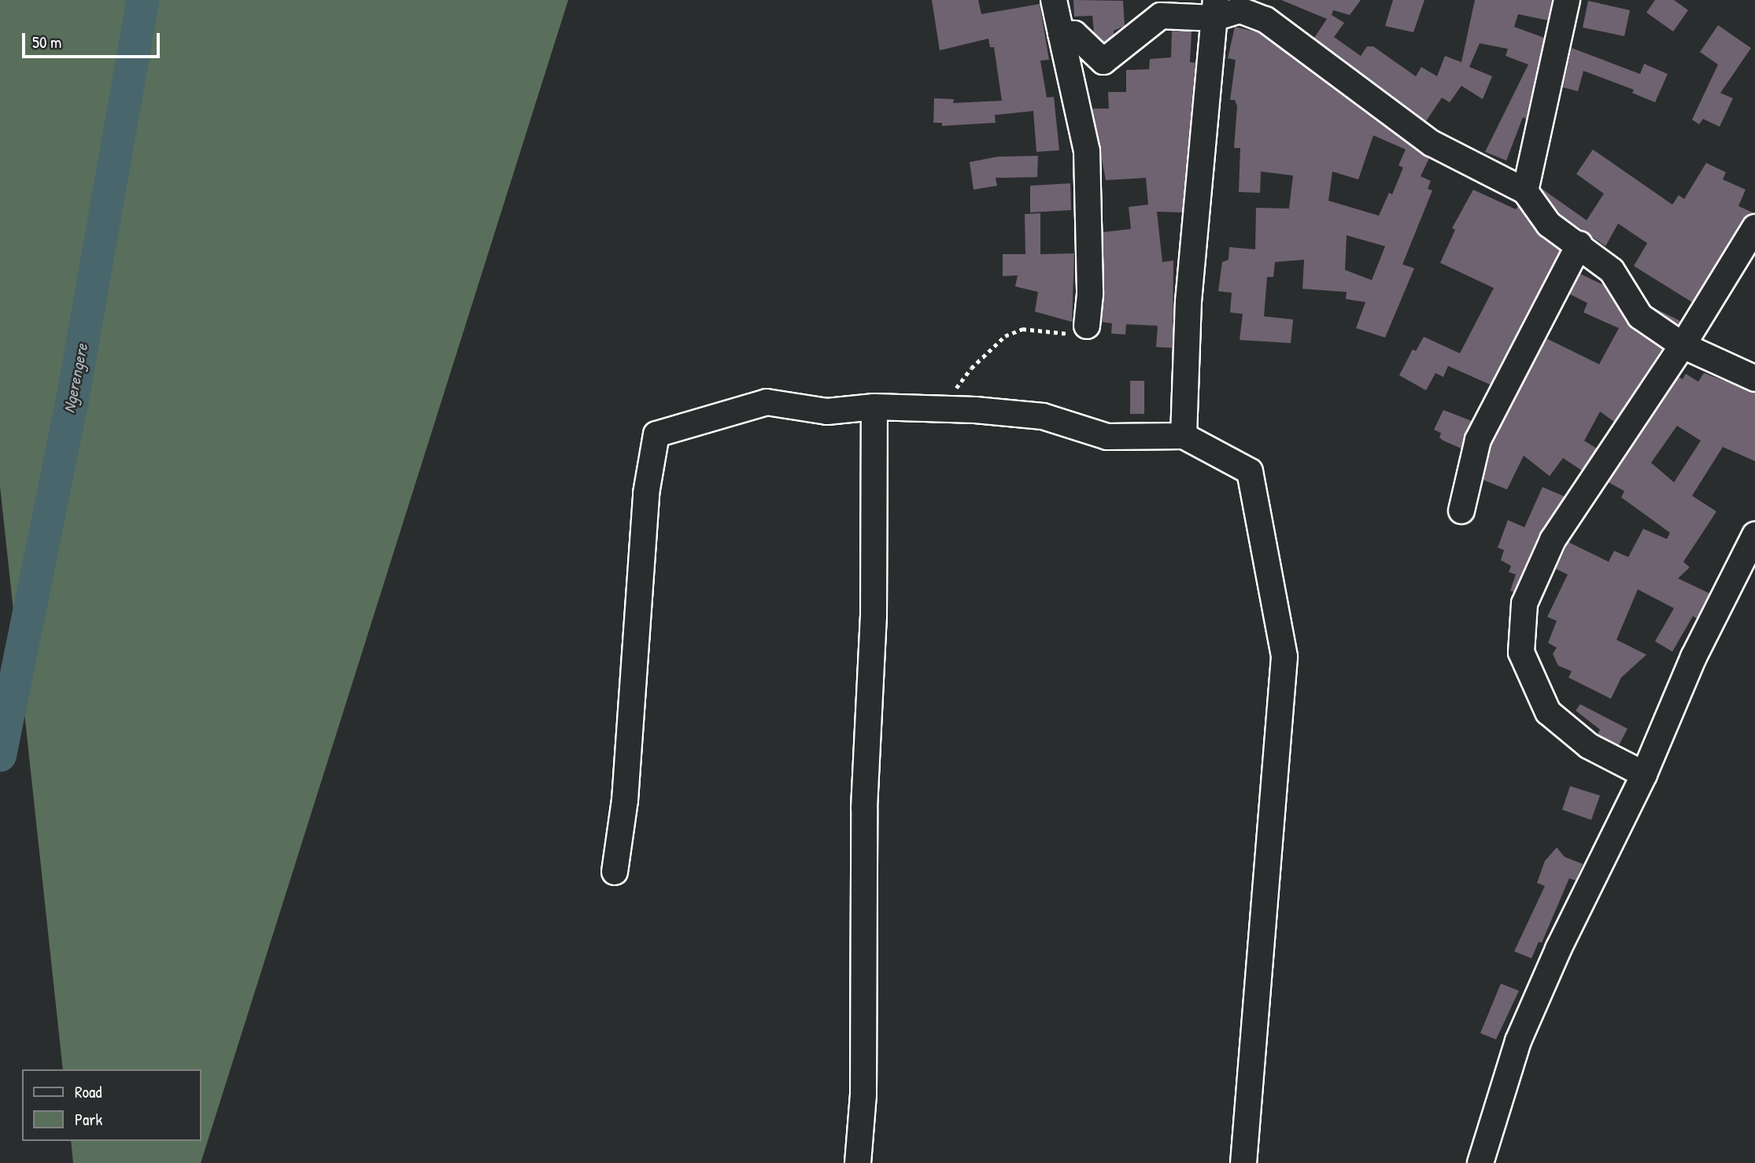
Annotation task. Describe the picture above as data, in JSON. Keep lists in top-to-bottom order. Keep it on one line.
{"water":["Ngerengere"],"legend":["Road","Park"],"scale_bar":"50 m"}
